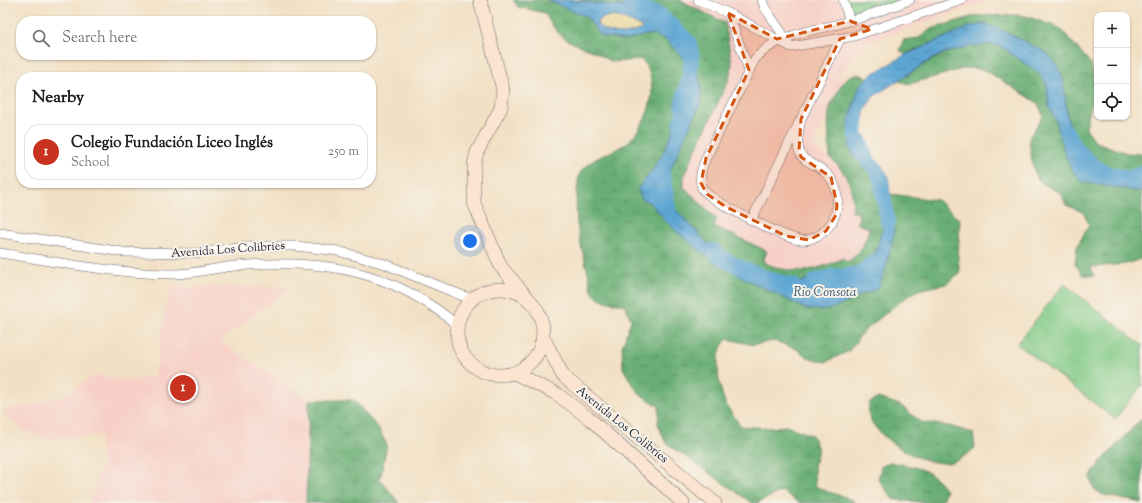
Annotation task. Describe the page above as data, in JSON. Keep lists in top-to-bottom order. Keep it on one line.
{"streets":{"main road":["Avenida Los Colibríes"]},"water":["Rio Consota"],"page":{"map_buttons":["+","−"],"search":"Search here","heading":"Nearby","list":[{"mark":"1","name":"Colegio Fundación Liceo Inglés","note":"School","value":"250 m"}],"pins":"1"}}
